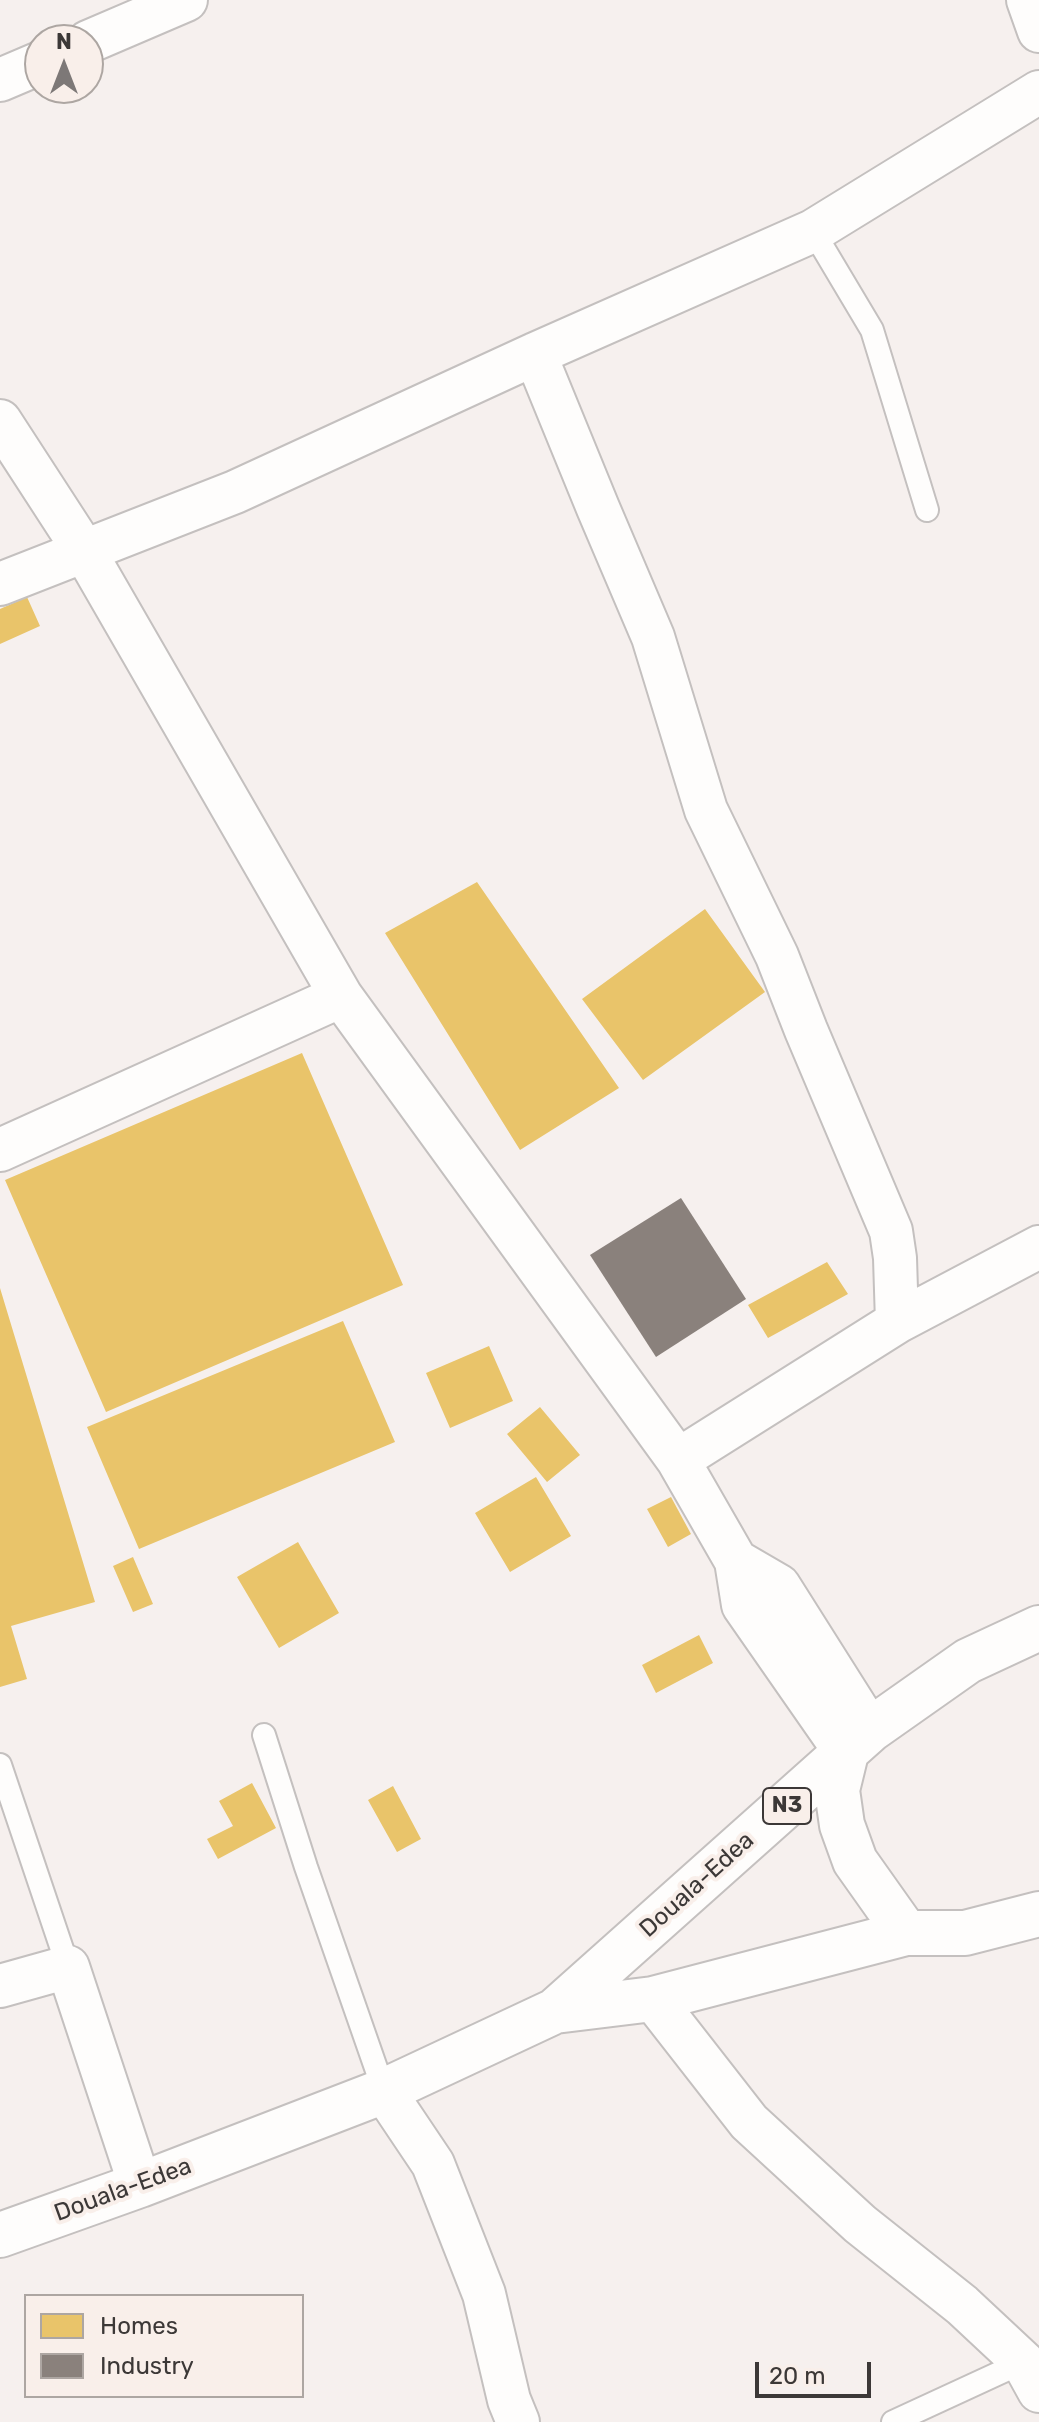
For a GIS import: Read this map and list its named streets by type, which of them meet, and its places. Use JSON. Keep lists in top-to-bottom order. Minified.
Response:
{"streets":{"highway":["N3","Douala-Edea"]},"legend":["Homes","Industry"],"scale_bar":"20 m","north":"top"}
